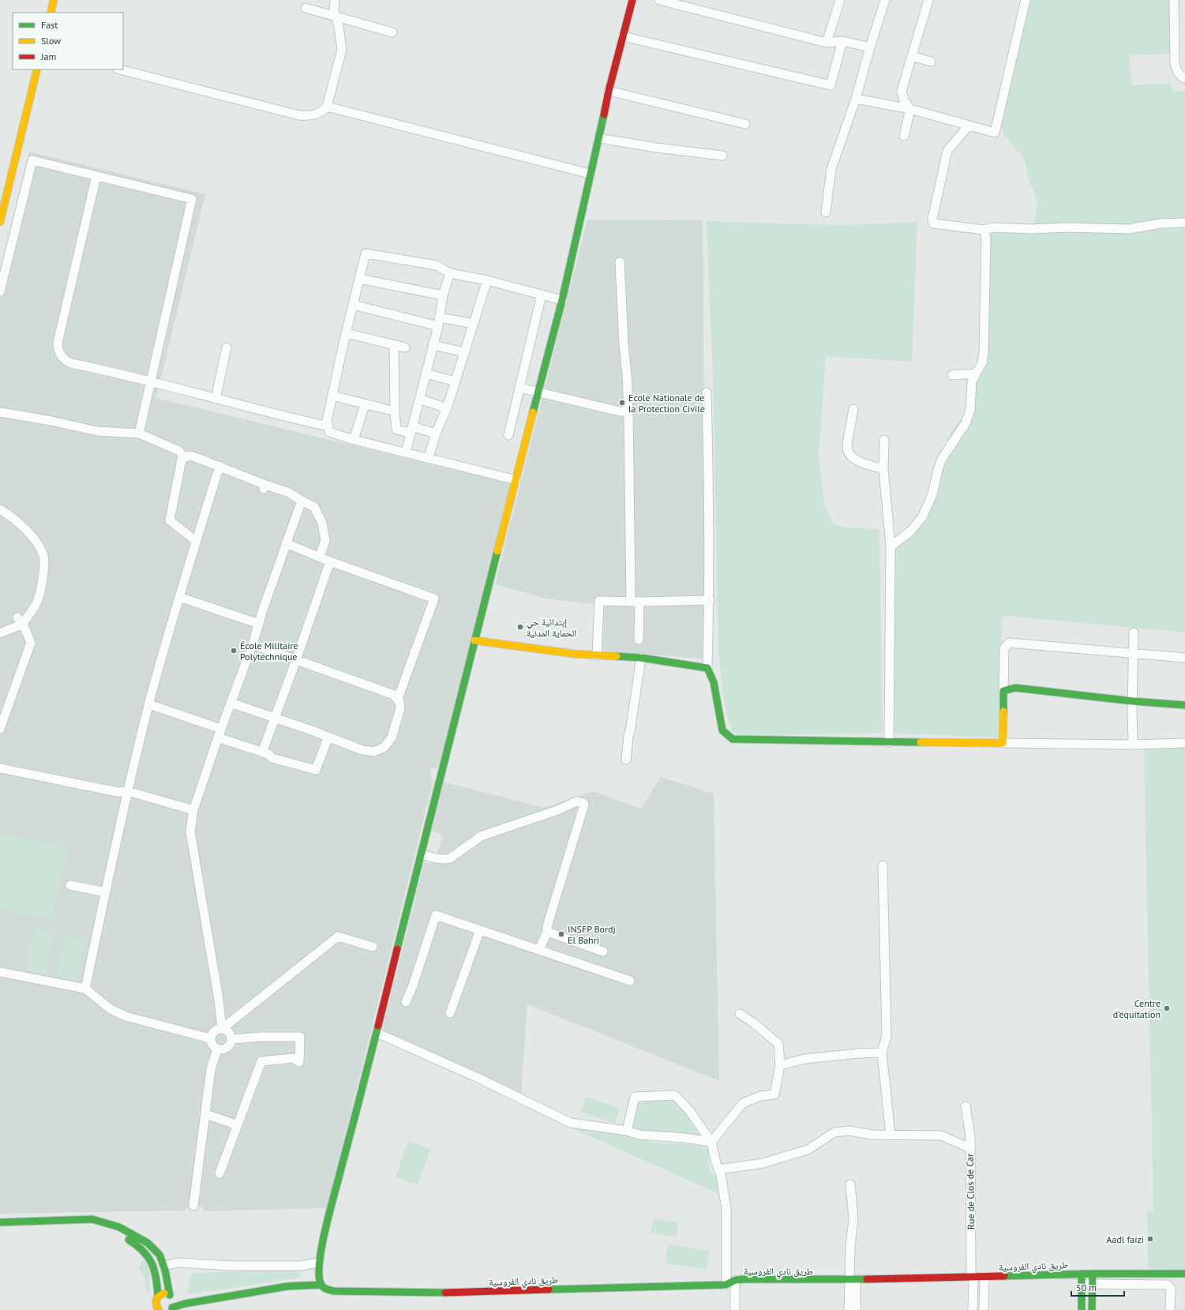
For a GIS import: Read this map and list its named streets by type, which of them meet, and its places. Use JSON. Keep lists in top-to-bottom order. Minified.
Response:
{"streets":{"main road":["طريق نادي الفروسية"],"street":["Rue de Clos de Car"]},"crossings":[["Rue de Clos de Car","طريق نادي الفروسية"]],"places":["Ecole Nationale de la Protection Civile","إبتدائية حي الحماية المدنية","École Militaire Polytechnique","INSFP Bordj El Bahri","Centre d'équitation","Aadl faizi"],"legend":["Fast","Slow","Jam"],"scale_bar":"50 m"}
